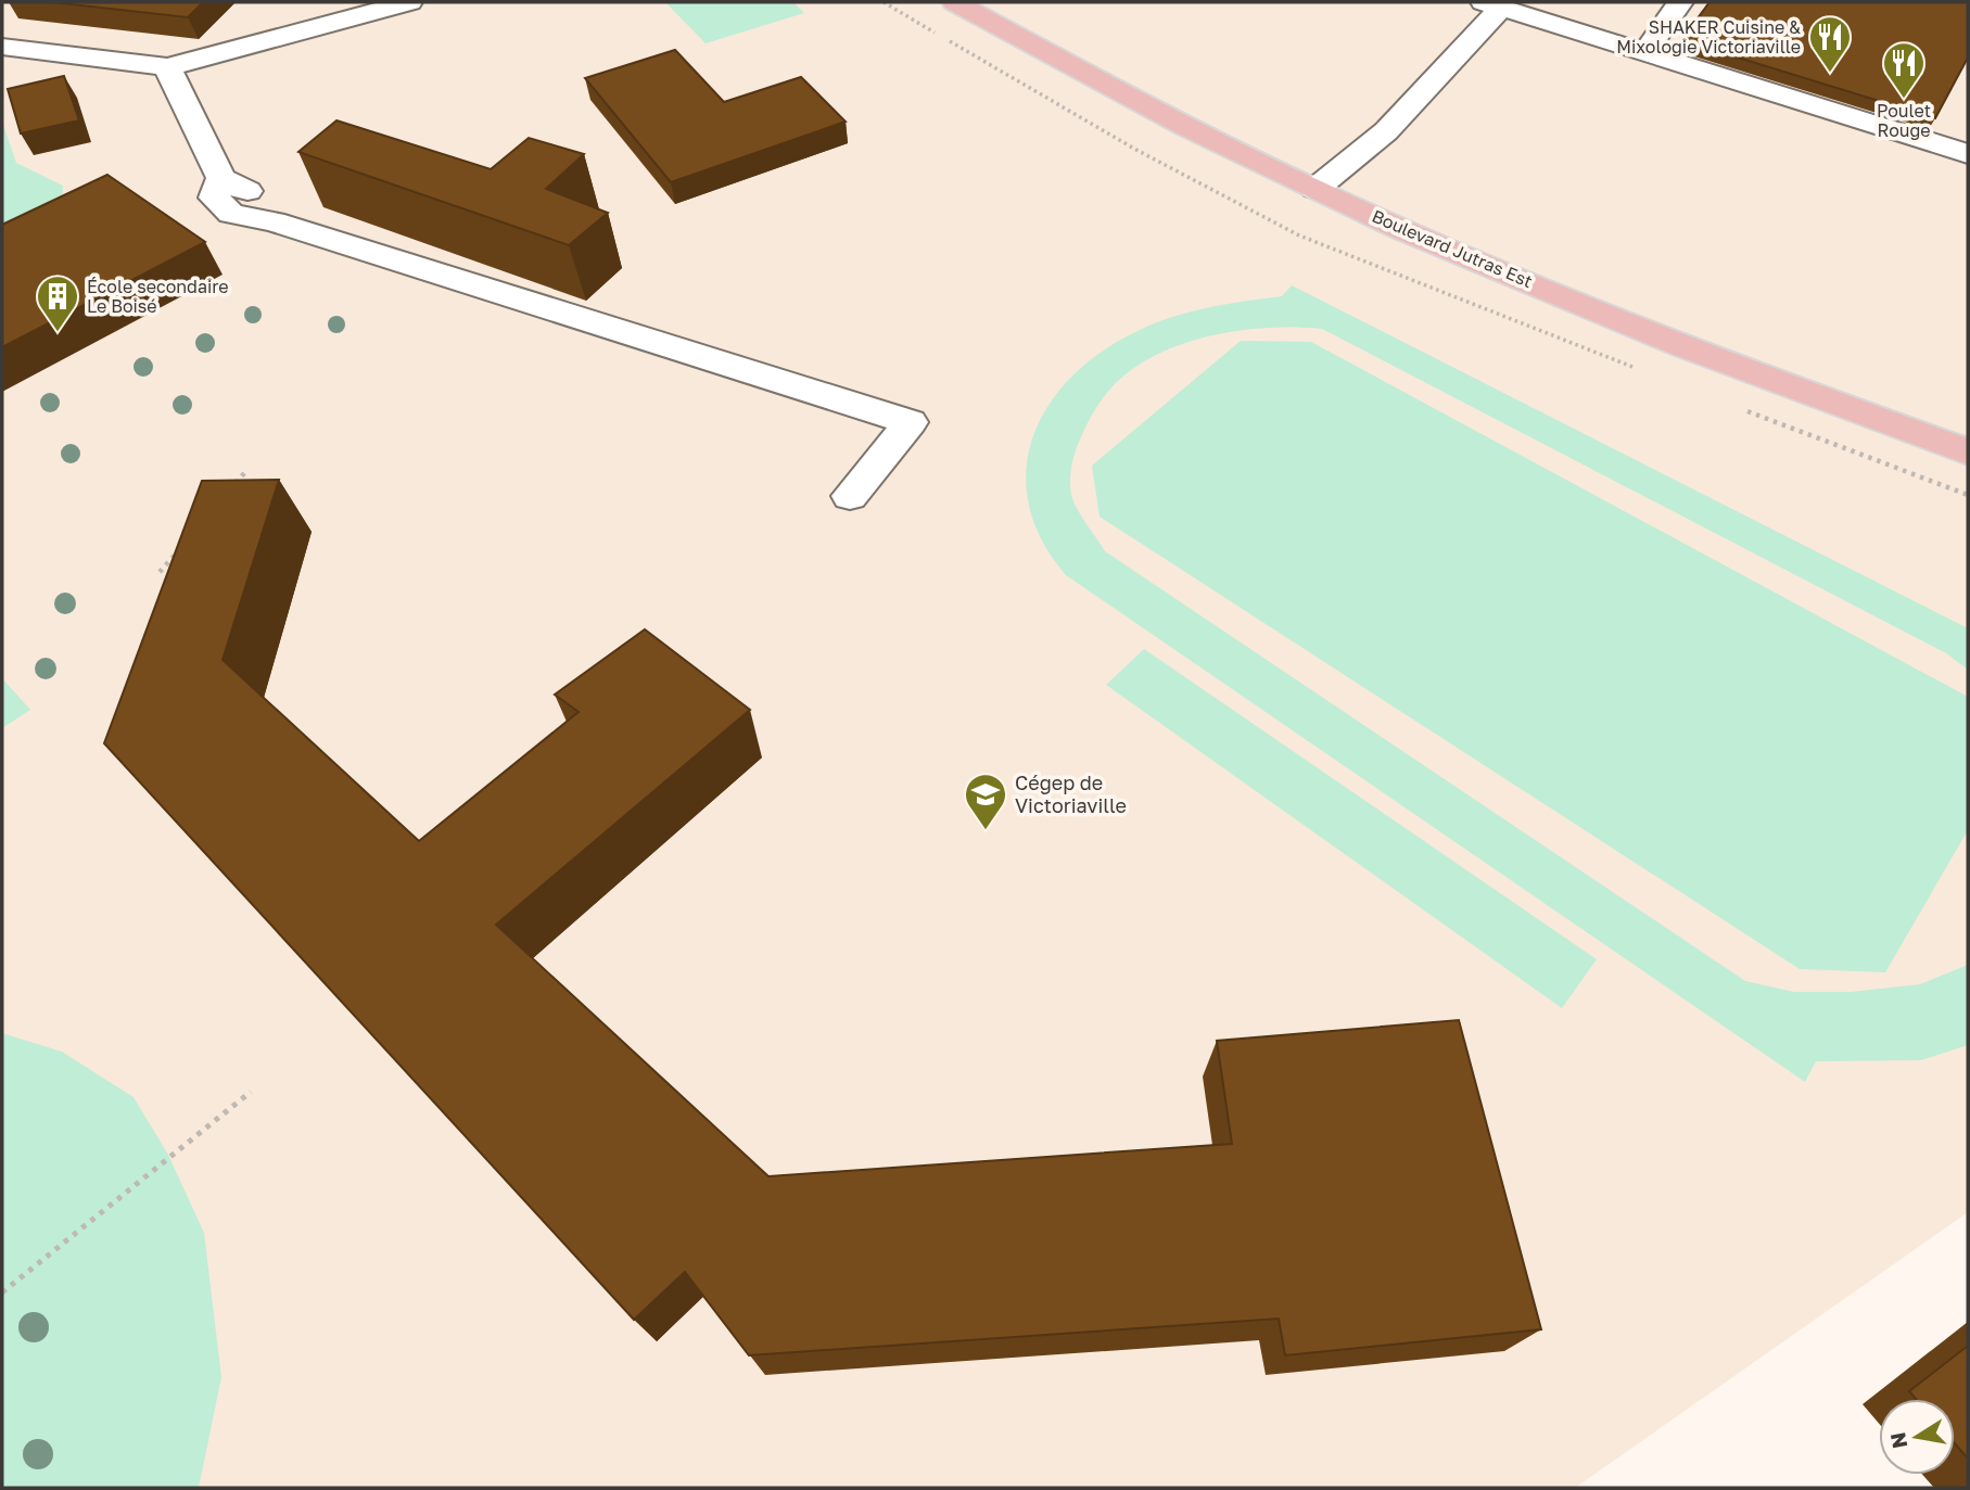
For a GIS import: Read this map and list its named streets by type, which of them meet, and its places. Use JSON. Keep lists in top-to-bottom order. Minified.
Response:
{"streets":{"main road":["Boulevard Jutras Est"]},"places":{"restaurant":["SHAKER Cuisine & Mixologie Victoriaville","Poulet Rouge"],"building":["École secondaire Le Boisé"],"school or university":["Cégep de Victoriaville"]},"north":"left"}
